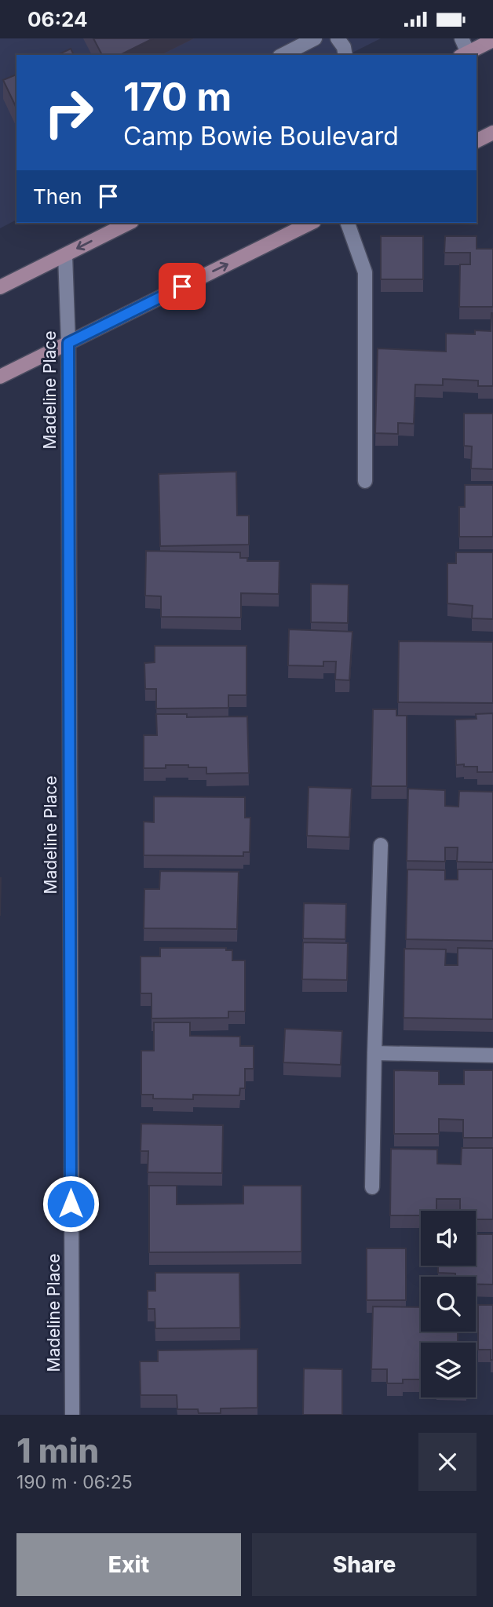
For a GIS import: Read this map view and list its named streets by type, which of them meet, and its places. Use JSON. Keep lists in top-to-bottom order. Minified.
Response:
{"streets":{"street":["Madeline Place"]},"page":{"status":"06:24","turn":["170 m","Camp Bowie Boulevard"],"then":"Then","heading":["1 min","190 m · 06:25"],"buttons":["Exit","Share"]}}
